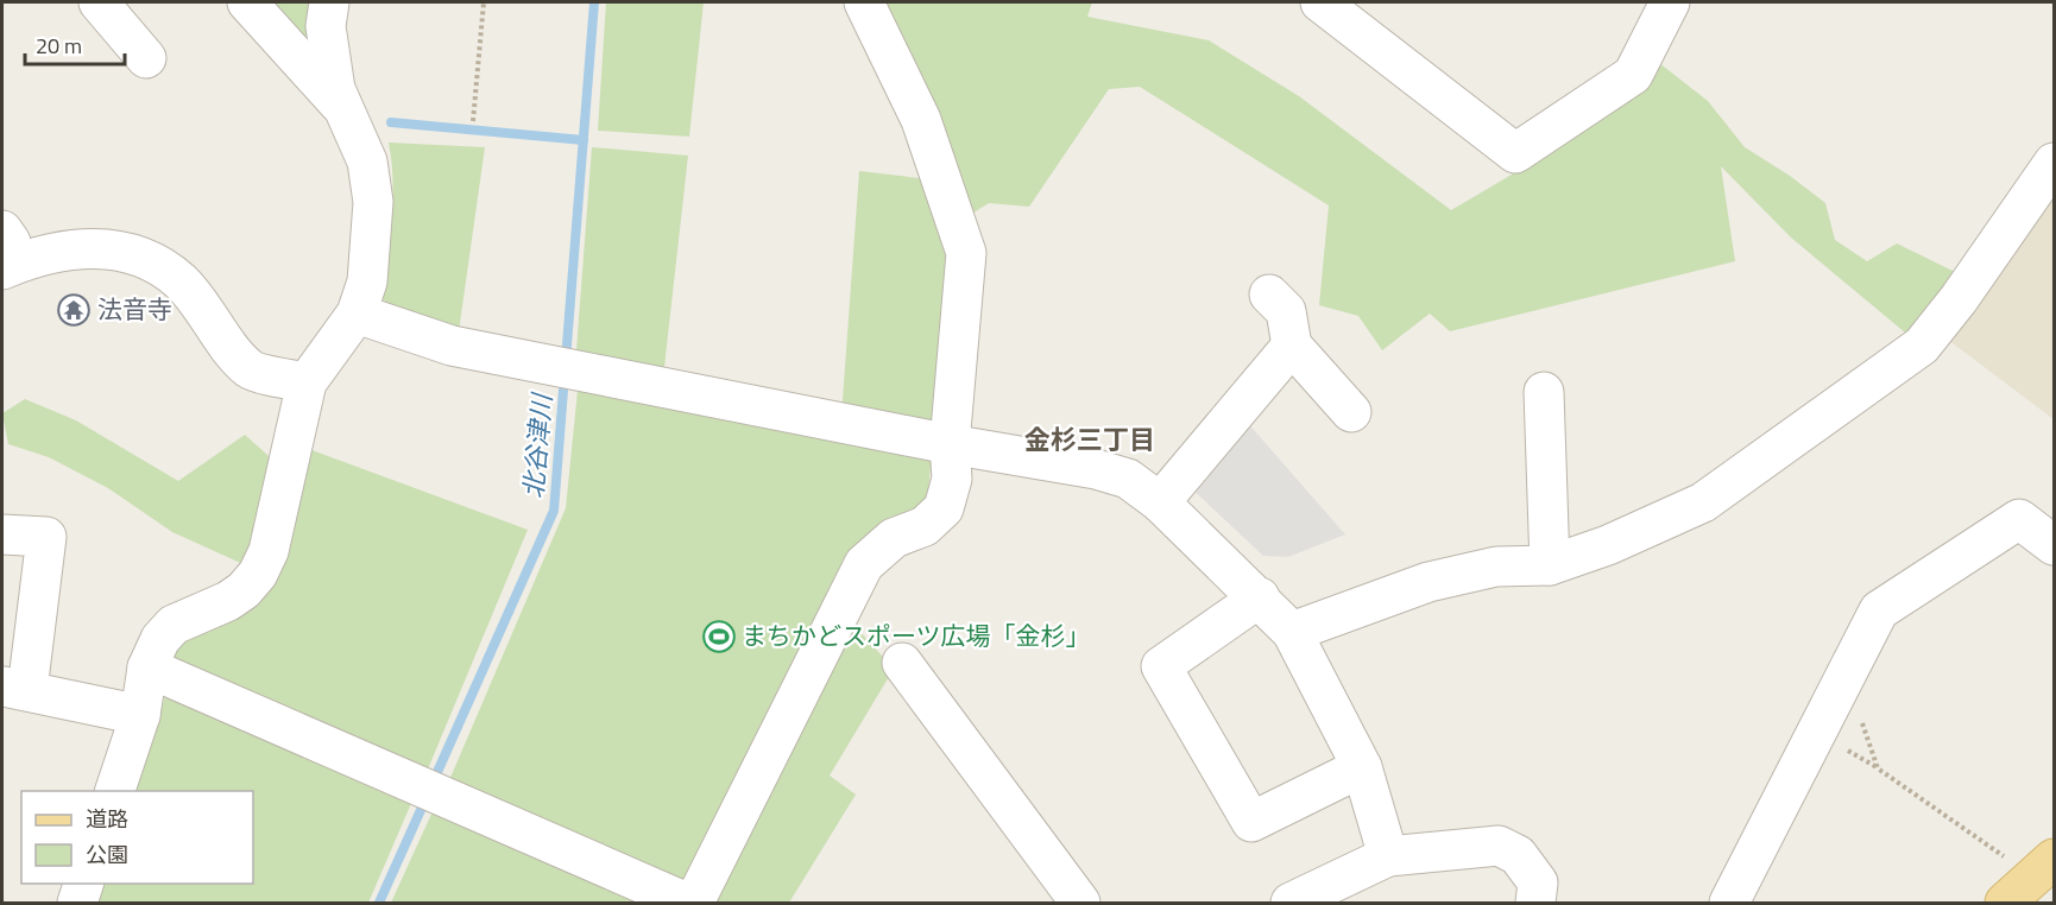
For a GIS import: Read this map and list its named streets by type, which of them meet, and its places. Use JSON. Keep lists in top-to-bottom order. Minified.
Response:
{"districts":["金杉三丁目"],"water":["北谷津川"],"places":{"temple":["法音寺"],"sports":["まちかどスポーツ広場「金杉」"]},"legend":["道路","公園"],"scale_bar":"20 m"}
